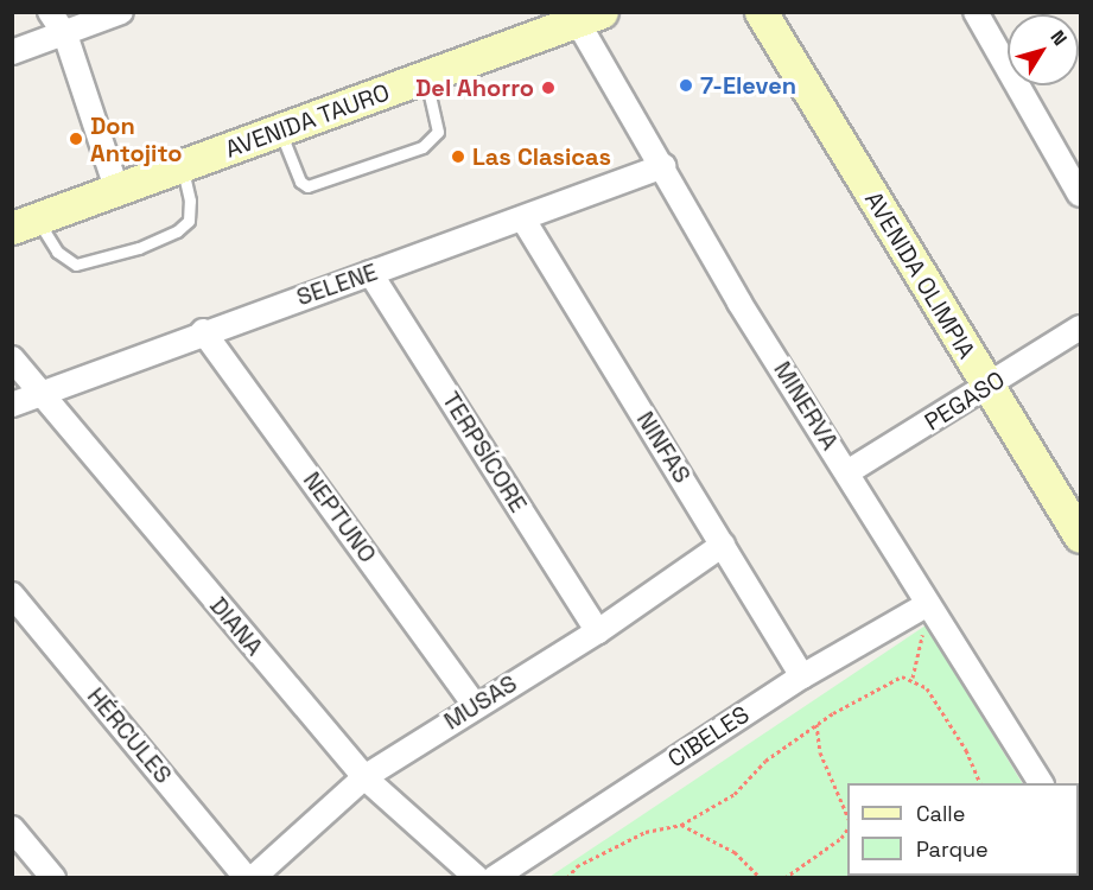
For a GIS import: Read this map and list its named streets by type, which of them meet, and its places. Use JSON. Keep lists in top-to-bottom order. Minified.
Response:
{"streets":{"street":["AVENIDA TAURO","AVENIDA OLIMPIA","SELENE","PEGASO","MINERVA","NINFAS","TERPSÍCORE","NEPTUNO","DIANA","MUSAS","HÉRCULES","CIBELES"]},"crossings":[["AVENIDA TAURO","MINERVA"],["AVENIDA OLIMPIA","PEGASO"],["SELENE","MINERVA"],["SELENE","NINFAS"],["SELENE","TERPSÍCORE"],["SELENE","NEPTUNO"],["SELENE","DIANA"],["PEGASO","MINERVA"],["MINERVA","CIBELES"],["NINFAS","MUSAS"],["NINFAS","CIBELES"],["TERPSÍCORE","MUSAS"],["NEPTUNO","MUSAS"],["DIANA","MUSAS"],["MUSAS","HÉRCULES"]],"places":["7-Eleven","Del Ahorro","Don Antojito","Las Clasicas"],"legend":["Calle","Parque"],"north":"top right"}
